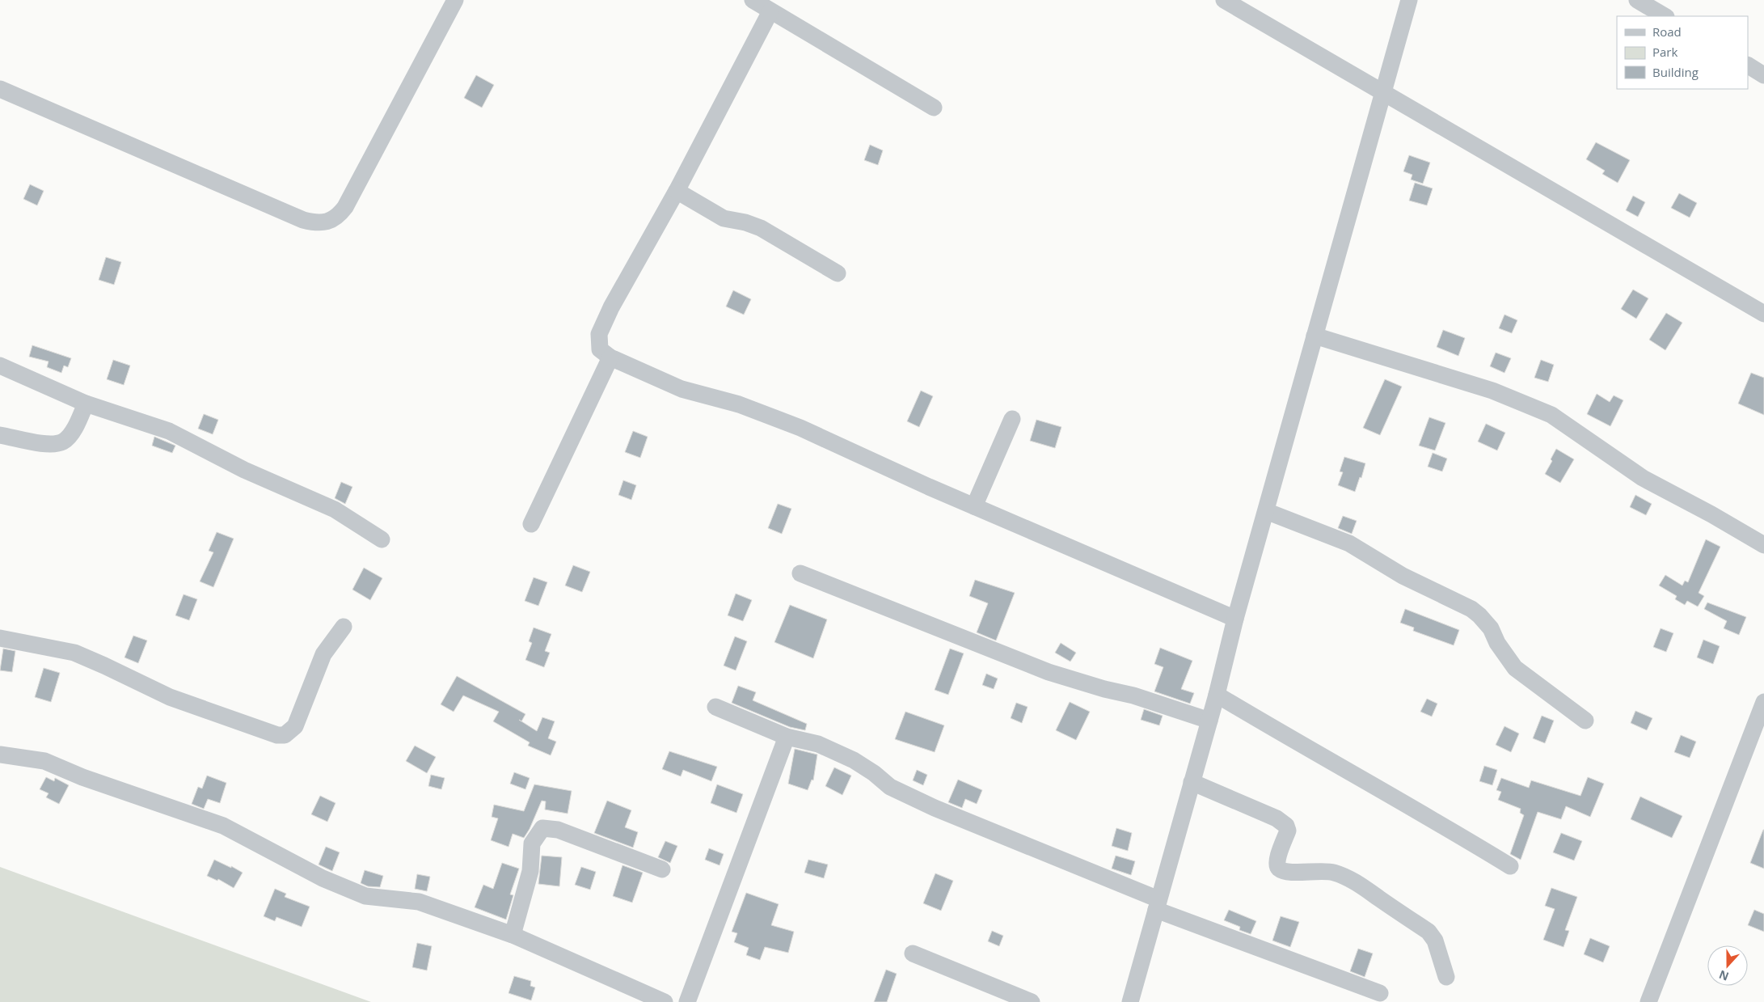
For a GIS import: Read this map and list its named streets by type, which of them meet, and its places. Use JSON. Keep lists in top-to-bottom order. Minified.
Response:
{"legend":["Road","Park","Building"],"north":"bottom"}
